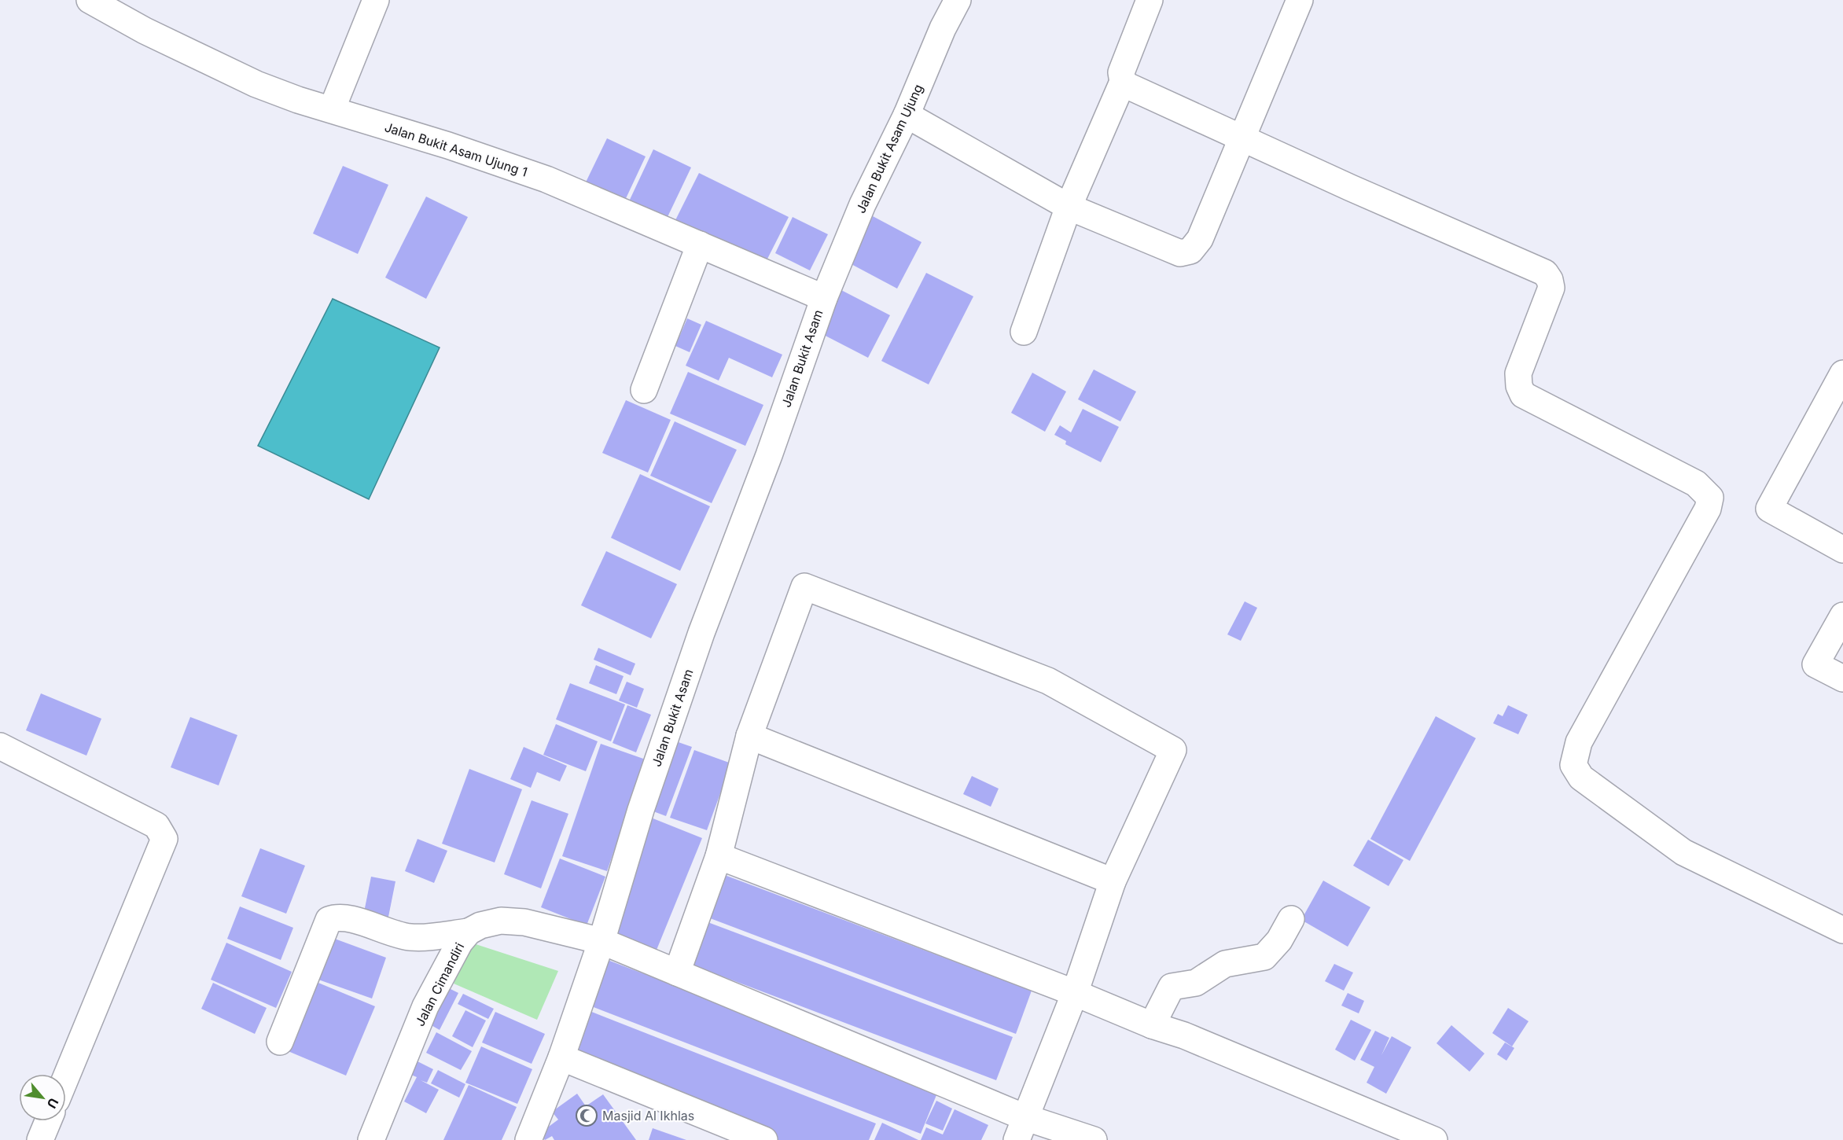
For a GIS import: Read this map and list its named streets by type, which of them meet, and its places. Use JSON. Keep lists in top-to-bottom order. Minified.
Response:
{"streets":{"street":["Jalan Bukit Asam Ujung","Jalan Bukit Asam Ujung 1","Jalan Bukit Asam","Jalan Cimandiri"]},"crossings":[["Jalan Bukit Asam Ujung","Jalan Bukit Asam Ujung 1"],["Jalan Bukit Asam Ujung","Jalan Bukit Asam"],["Jalan Bukit Asam Ujung 1","Jalan Bukit Asam"],["Jalan Bukit Asam","Jalan Cimandiri"]],"places":{"mosque":["Masjid Al Ikhlas"]},"north":"bottom right"}
